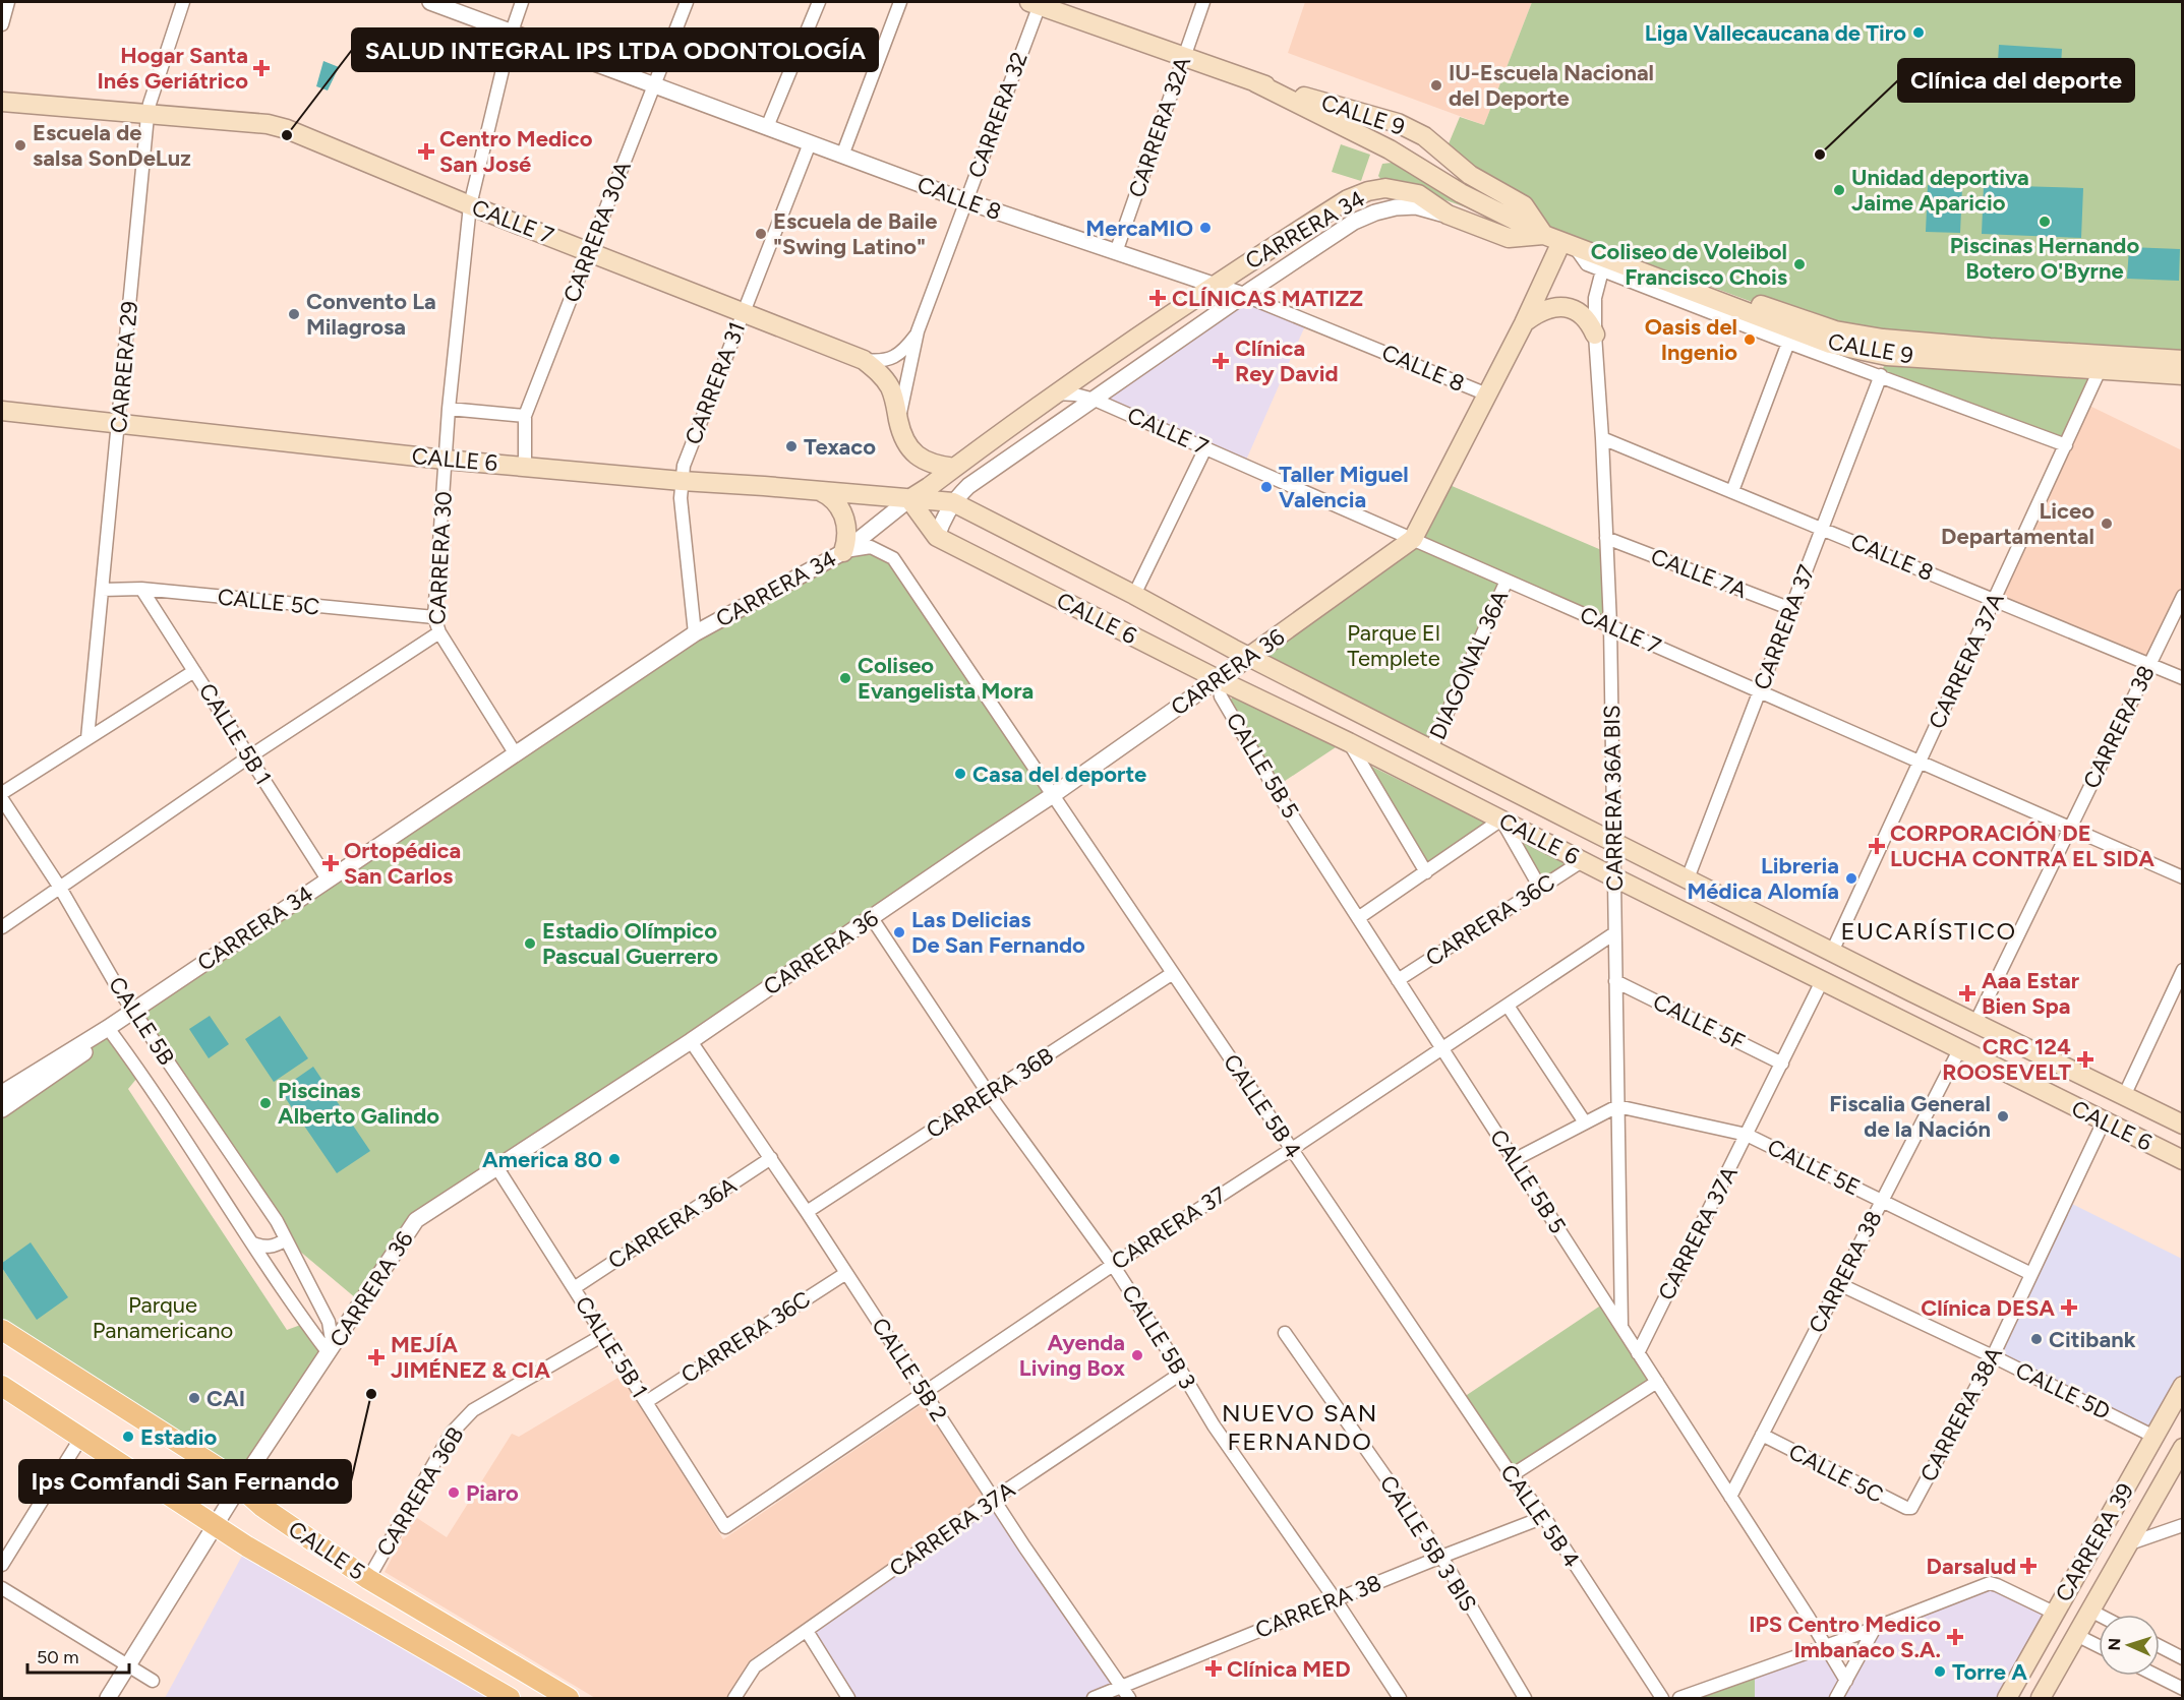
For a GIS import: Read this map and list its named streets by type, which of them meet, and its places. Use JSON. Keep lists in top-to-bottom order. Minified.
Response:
{"streets":{"main road":["CALLE 9","CALLE 7","CARRERA 34","CALLE 6","CARRERA 36","CARRERA 39","CALLE 5"],"street":["CARRERA 32","CARRERA 32A","CALLE 8","CARRERA 30A","CARRERA 29","CARRERA 31","CARRERA 30","CALLE 7A","CALLE 5C","CARRERA 37","CARRERA 37A","DIAGONAL 36A","CARRERA 38","CALLE 5B 1","CALLE 5B 5","CARRERA 36A BIS","CARRERA 36C","CALLE 5B","CALLE 5F","CARRERA 36B","CALLE 5B 4","CALLE 5E","CARRERA 36A","CALLE 5B 3","CALLE 5B 2","CALLE 5D","CARRERA 38A","CALLE 5B 3 BIS"]},"crossings":[["CARRERA 32","CALLE 9"],["CARRERA 32","CALLE 8"],["CARRERA 32","CALLE 7"],["CALLE 9","CARRERA 32A"],["CALLE 9","CARRERA 34"],["CALLE 9","CARRERA 37"],["CALLE 9","CARRERA 37A"],["CALLE 9","CARRERA 36"],["CALLE 9","CARRERA 36A BIS"],["CARRERA 32A","CALLE 8"],["CALLE 8","CARRERA 34"],["CALLE 8","CARRERA 30A"],["CALLE 8","CARRERA 31"],["CALLE 8","CARRERA 30"],["CALLE 8","CARRERA 37"],["CALLE 8","CARRERA 37A"],["CALLE 8","CARRERA 36"],["CALLE 8","CARRERA 38"],["CALLE 8","CARRERA 36A BIS"],["CALLE 7","CARRERA 34"],["CALLE 7","CARRERA 30A"],["CALLE 7","CARRERA 29"],["CALLE 7","CARRERA 31"],["CALLE 7","CARRERA 30"],["CALLE 7","CARRERA 37"],["CALLE 7","CARRERA 37A"],["CALLE 7","DIAGONAL 36A"],["CALLE 7","CARRERA 36"],["CALLE 7","CARRERA 38"],["CALLE 7","CARRERA 36A BIS"],["CARRERA 34","CARRERA 31"],["CARRERA 34","CALLE 6"],["CARRERA 34","CARRERA 36"],["CARRERA 34","CALLE 5B 1"],["CARRERA 34","CALLE 5B"],["CARRERA 34","CALLE 5B 4"],["CARRERA 30A","CALLE 6"],["CARRERA 29","CALLE 6"],["CARRERA 29","CALLE 5C"],["CARRERA 31","CALLE 6"],["CALLE 6","CARRERA 30"],["CALLE 6","CARRERA 37"],["CALLE 6","CARRERA 37A"],["CALLE 6","DIAGONAL 36A"],["CALLE 6","CARRERA 36"],["CALLE 6","CARRERA 38"],["CALLE 6","CALLE 5B 5"],["CALLE 6","CARRERA 36A BIS"],["CALLE 6","CARRERA 36C"],["CALLE 6","CARRERA 38A"],["CARRERA 30","CALLE 5C"],["CARRERA 30","CALLE 5B 1"],["CARRERA 30","CALLE 5B"],["CALLE 7A","CARRERA 37"],["CALLE 7A","CARRERA 36A BIS"],["CALLE 5C","CARRERA 38"],["CALLE 5C","CALLE 5B 1"],["CALLE 5C","CARRERA 38A"],["CARRERA 37","CALLE 5B 1"],["CARRERA 37","CALLE 5B 5"],["CARRERA 37","CARRERA 36A BIS"],["CARRERA 37","CALLE 5B 4"],["CARRERA 37","CALLE 5B 3"],["CARRERA 37","CALLE 5B 2"],["CARRERA 37A","CALLE 5B 5"],["CARRERA 37A","CALLE 5F"],["CARRERA 37A","CALLE 5E"],["CARRERA 37A","CALLE 5B 3"],["CARRERA 37A","CALLE 5B 2"],["CARRERA 36","CALLE 5B 1"],["CARRERA 36","CALLE 5B 5"],["CARRERA 36","CALLE 5B"],["CARRERA 36","CALLE 5B 4"],["CARRERA 36","CALLE 5B 3"],["CARRERA 36","CALLE 5B 2"],["CARRERA 36","CALLE 5"],["CARRERA 38","CALLE 5B 5"],["CARRERA 38","CALLE 5B 4"],["CARRERA 38","CALLE 5E"],["CARRERA 38","CALLE 5B 3"],["CARRERA 38","CALLE 5B 2"],["CARRERA 38","CALLE 5D"],["CARRERA 38","CALLE 5B 3 BIS"],["CALLE 5B 1","CARRERA 36C"],["CALLE 5B 1","CARRERA 36B"],["CALLE 5B 1","CARRERA 36A"],["CALLE 5B 5","CARRERA 36A BIS"],["CALLE 5B 5","CARRERA 36C"],["CARRERA 36A BIS","CALLE 5F"],["CARRERA 36A BIS","CALLE 5E"],["CARRERA 36C","CALLE 5B 2"],["CARRERA 36B","CALLE 5B 4"],["CARRERA 36B","CALLE 5B 3"],["CARRERA 36B","CALLE 5B 2"],["CARRERA 36B","CALLE 5"],["CALLE 5E","CARRERA 38A"],["CARRERA 36A","CALLE 5B 2"],["CALLE 5D","CARRERA 38A"],["CALLE 5D","CARRERA 39"]],"districts":["EUCARÍSTICO","NUEVO SAN FERNANDO"],"parks":["Parque El Templete","Parque Panamericano"],"places":{"other":["Liga Vallecaucana de Tiro","IU-Escuela Nacional del Deporte","SALUD INTEGRAL IPS LTDA ODONTOLOGÍA","Escuela de salsa SonDeLuz","Clínica del deporte","Unidad deportiva Jaime Aparicio","Piscinas Hernando Botero O'Byrne","MercaMIO","Escuela de Baile \"Swing Latino\"","Coliseo de Voleibol Francisco Chois","Convento La Milagrosa","Oasis del Ingenio","Texaco","Taller Miguel Valencia","Liceo Departamental","Coliseo Evangelista Mora","Casa del deporte","Libreria Médica Alomía","Las Delicias De San Fernando","Estadio Olímpico Pascual Guerrero","Piscinas Alberto Galindo","Fiscalia General de la Nación","America 80","Citibank","Ayenda Living Box","Ips Comfandi San Fernando","CAI","Estadio","Piaro","Torre A"],"health":["Hogar Santa Inés Geriátrico","Centro Medico San José","CLÍNICAS MATIZZ","Clínica Rey David","CORPORACIÓN DE LUCHA CONTRA EL SIDA","Ortopédica San Carlos","Aaa Estar Bien Spa","CRC 124 ROOSEVELT","Clínica DESA","MEJÍA JIMÉNEZ & CIA","Darsalud","IPS Centro Medico Imbanaco S.A.","Clínica MED"]},"scale_bar":"50 m","north":"left"}
